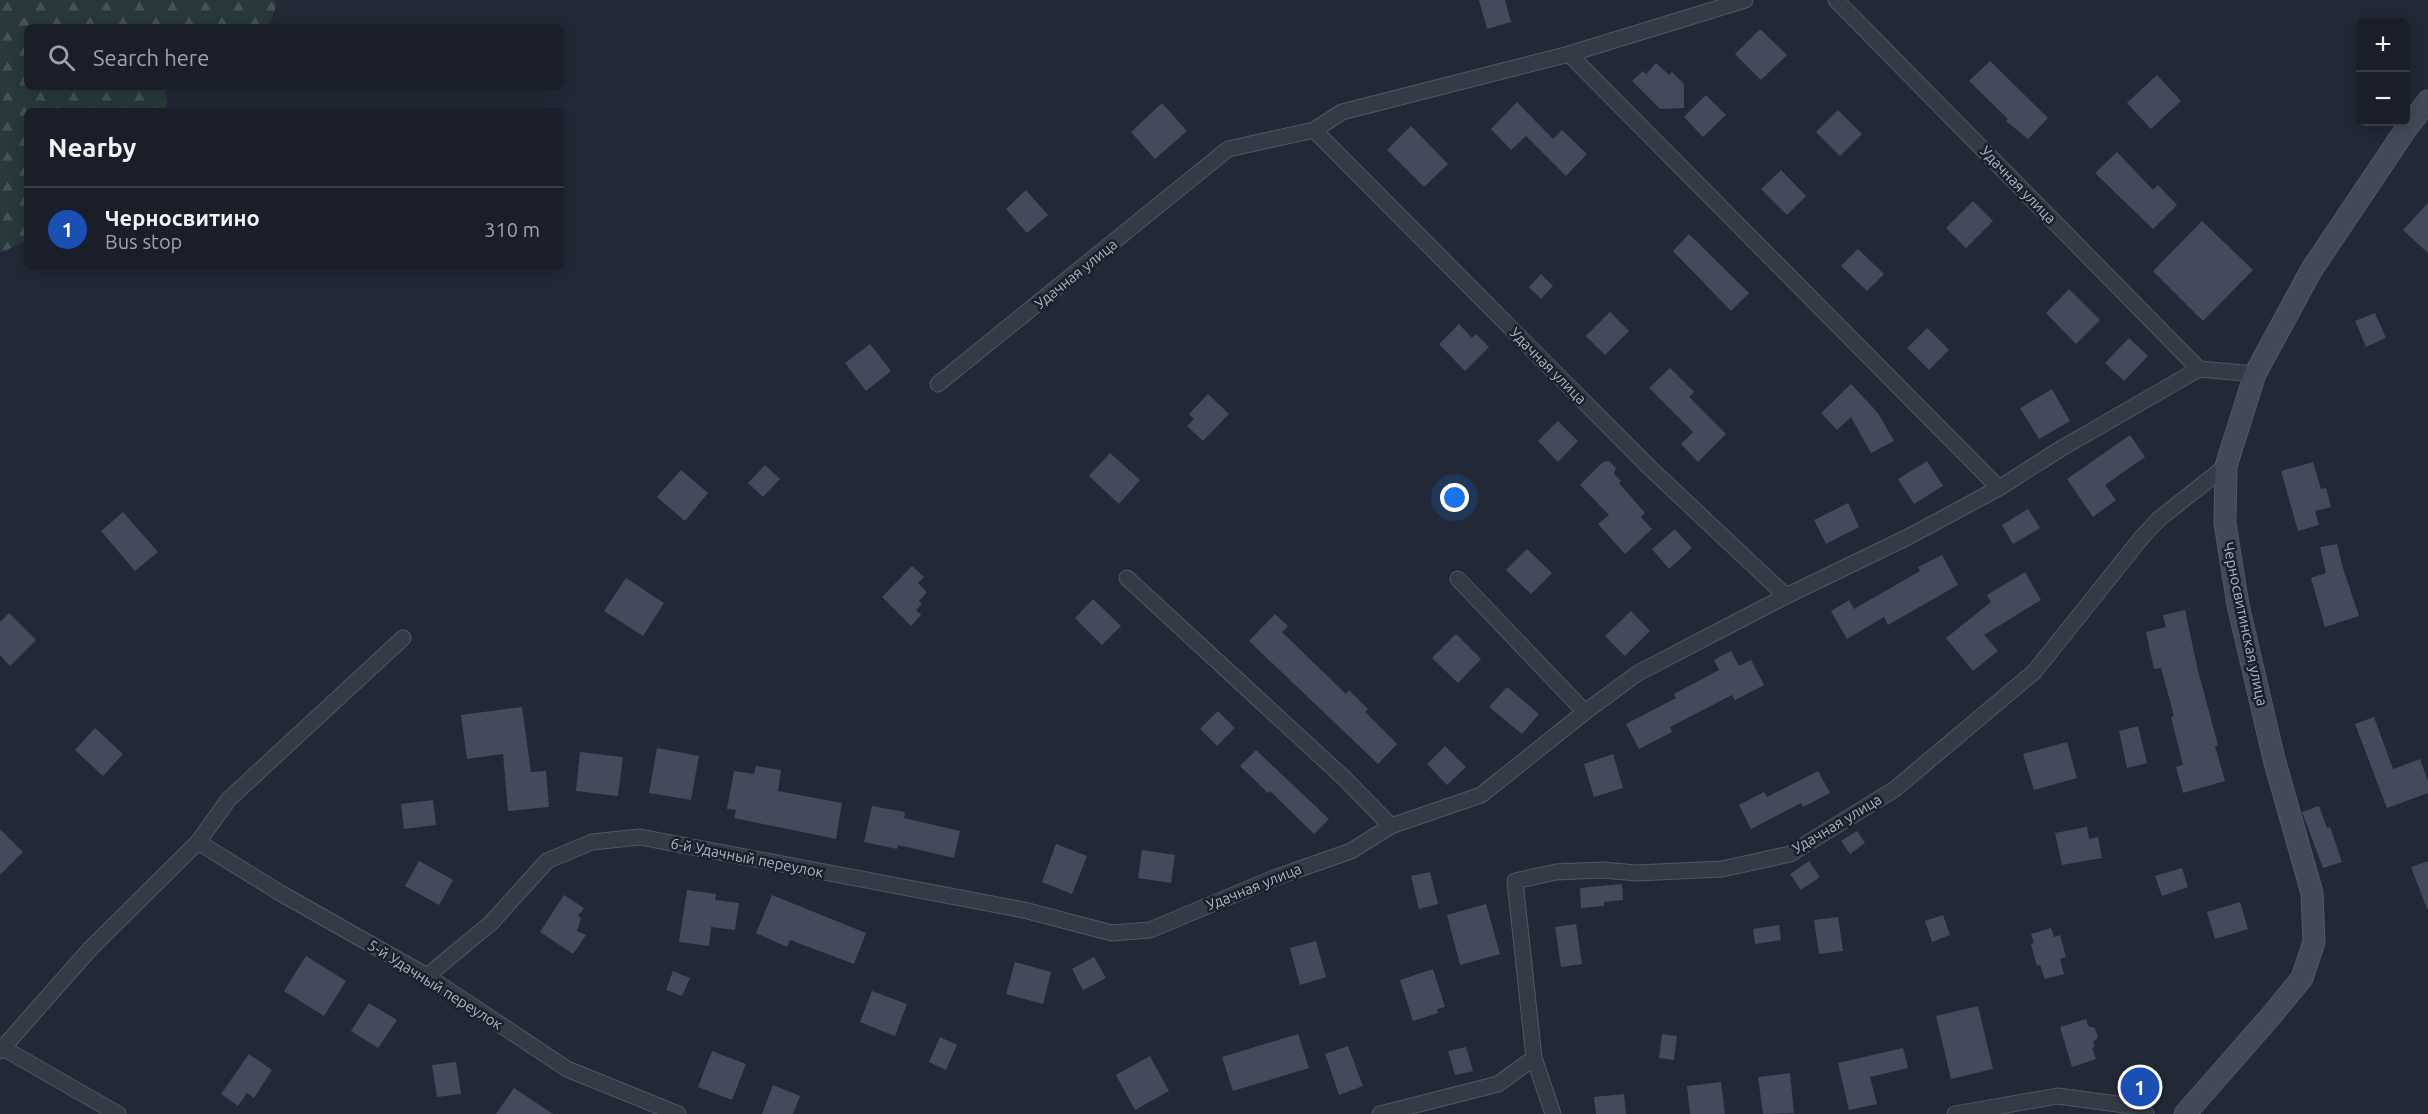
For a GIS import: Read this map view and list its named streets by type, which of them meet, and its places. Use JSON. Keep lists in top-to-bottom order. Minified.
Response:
{"streets":{"street":["Удачная улица","Черносвитинская улица","6-й Удачный переулок","5-й Удачный переулок"]},"crossings":[["Удачная улица","Черносвитинская улица"],["Удачная улица","6-й Удачный переулок"],["6-й Удачный переулок","5-й Удачный переулок"]],"page":{"map_buttons":["+","−"],"search":"Search here","heading":"Nearby","list":[{"mark":"1","name":"Черносвитино","note":"Bus stop","value":"310 m"}],"pins":"1"}}
